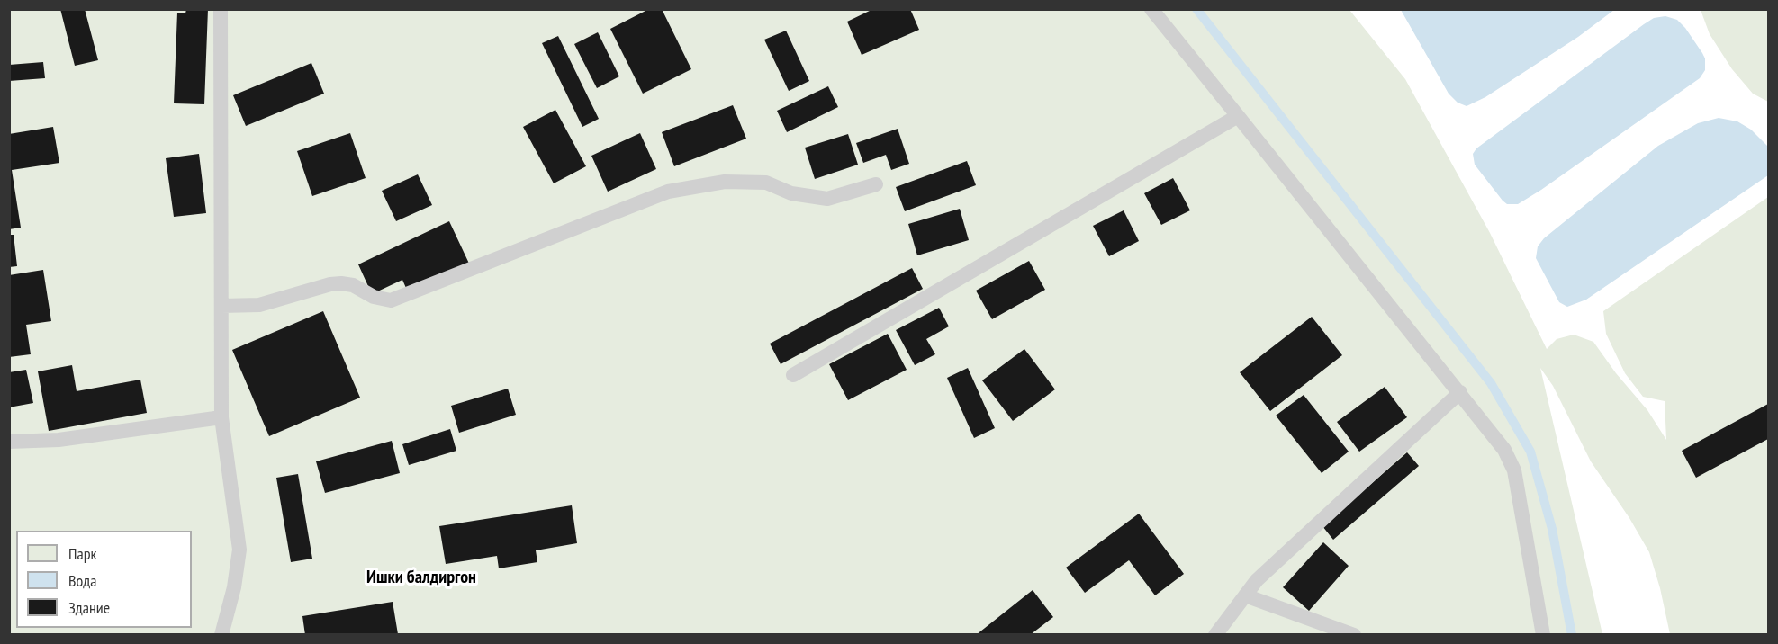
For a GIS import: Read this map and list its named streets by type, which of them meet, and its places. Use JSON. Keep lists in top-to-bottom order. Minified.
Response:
{"districts":["Ишки балдиргон"],"legend":["Парк","Вода","Здание"]}
